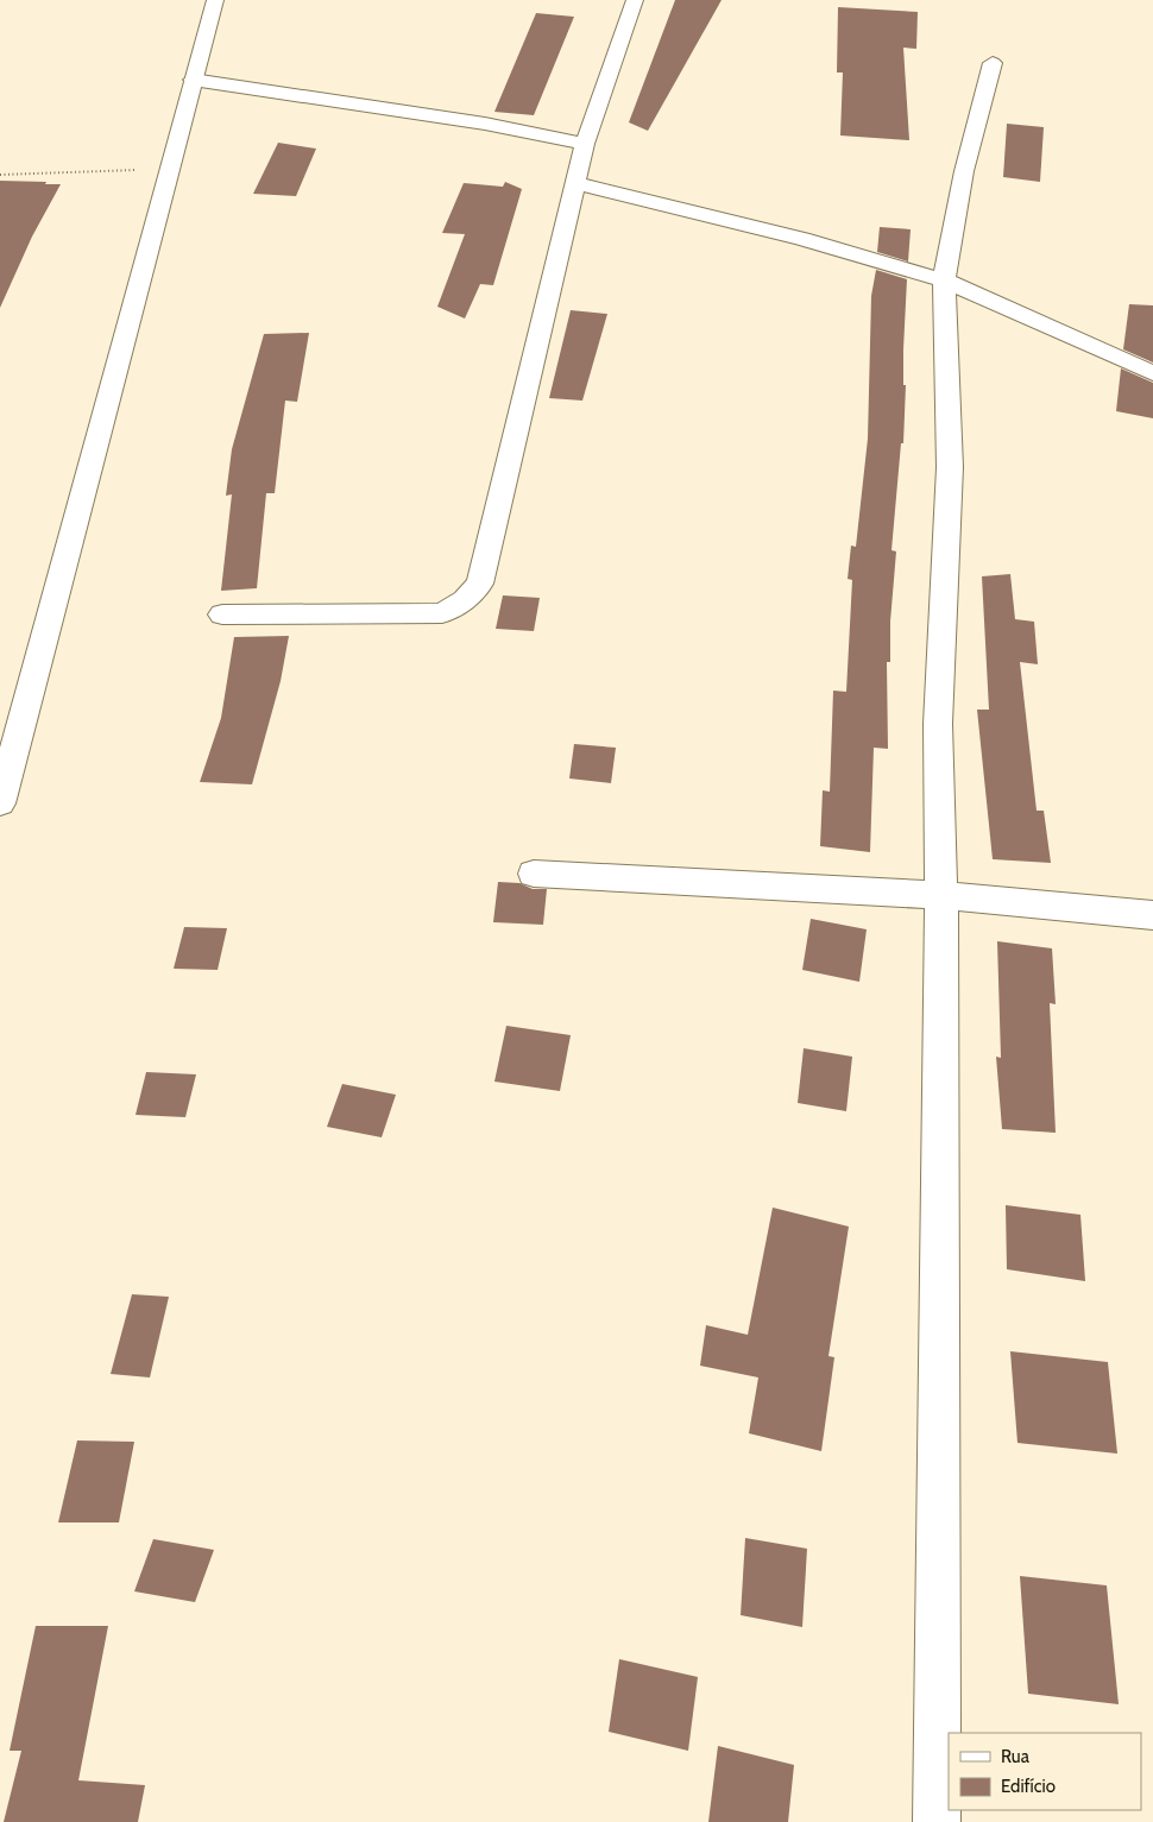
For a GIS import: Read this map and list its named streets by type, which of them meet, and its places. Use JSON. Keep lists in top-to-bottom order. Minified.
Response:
{"legend":["Rua","Edifício"]}
